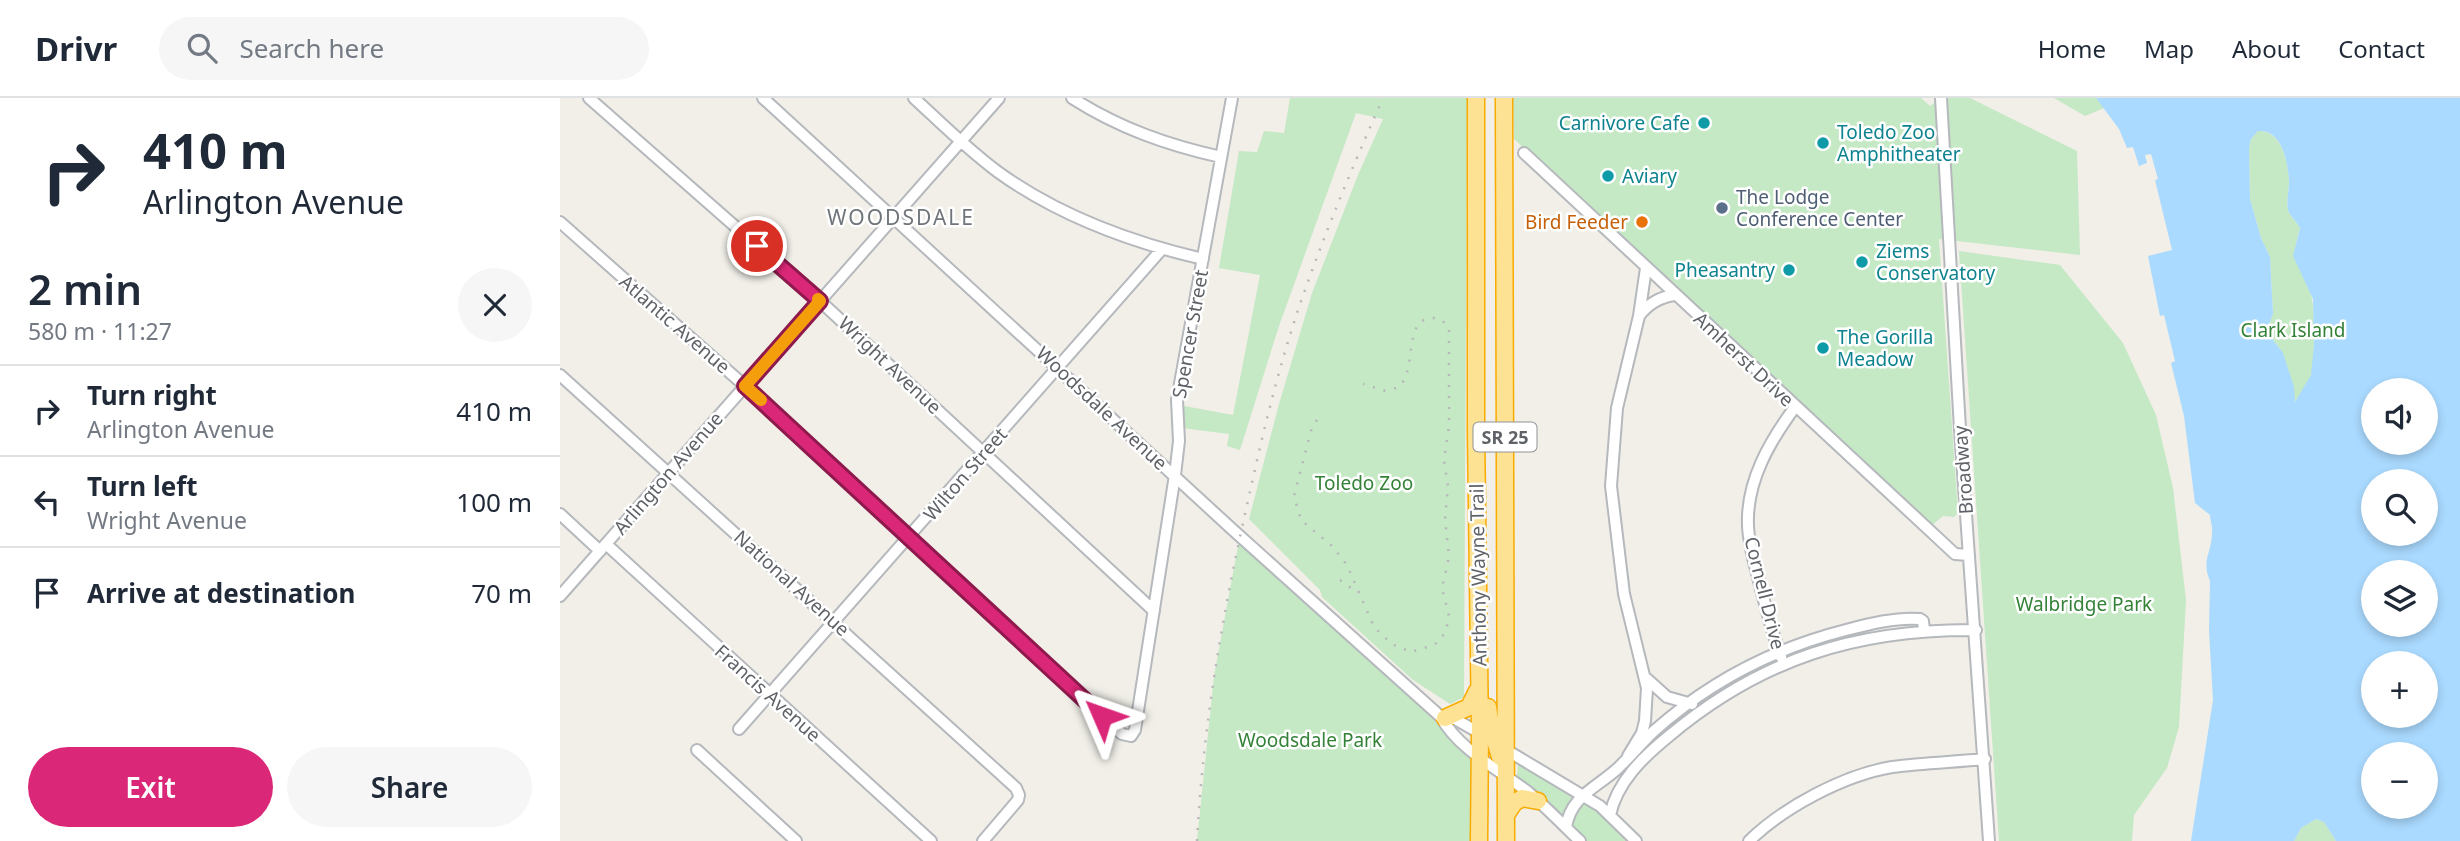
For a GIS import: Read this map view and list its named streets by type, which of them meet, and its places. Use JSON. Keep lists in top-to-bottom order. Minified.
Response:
{"streets":{"highway":["SR 25","Anthony Wayne Trail"],"street":["Atlantic Avenue","Spencer Street","Amherst Drive","Wright Avenue","Woodsdale Avenue","Broadway","Arlington Avenue","Wilton Street","National Avenue","Cornell Drive","Francis Avenue"]},"crossings":[["Atlantic Avenue","Spencer Street"],["Atlantic Avenue","Arlington Avenue"],["Atlantic Avenue","Wilton Street"],["Spencer Street","Wright Avenue"],["Spencer Street","Woodsdale Avenue"],["Amherst Drive","Broadway"],["Amherst Drive","Cornell Drive"],["Wright Avenue","Arlington Avenue"],["Wright Avenue","Wilton Street"],["Woodsdale Avenue","Arlington Avenue"],["Woodsdale Avenue","Wilton Street"],["Woodsdale Avenue","Anthony Wayne Trail"],["Arlington Avenue","National Avenue"],["Arlington Avenue","Francis Avenue"],["Wilton Street","National Avenue"],["Wilton Street","Francis Avenue"]],"districts":["WOODSDALE"],"parks":["Clark Island","Toledo Zoo","Walbridge Park","Woodsdale Park"],"places":["Carnivore Cafe","Toledo Zoo Amphitheater","Aviary","The Lodge Conference Center","Bird Feeder","Ziems Conservatory","Pheasantry","The Gorilla Meadow"],"page":{"header":"Drivr","search":"Search here","nav":["Home","Map","About","Contact"],"turn":["410 m","Arlington Avenue"],"heading":["2 min","580 m · 11:27"],"list":[{"name":"Turn right","note":"Arlington Avenue","value":"410 m"},{"name":"Turn left","note":"Wright Avenue","value":"100 m"},{"name":"Arrive at destination","value":"70 m"}],"map_buttons":["+","−"],"buttons":["Exit","Share"]}}
